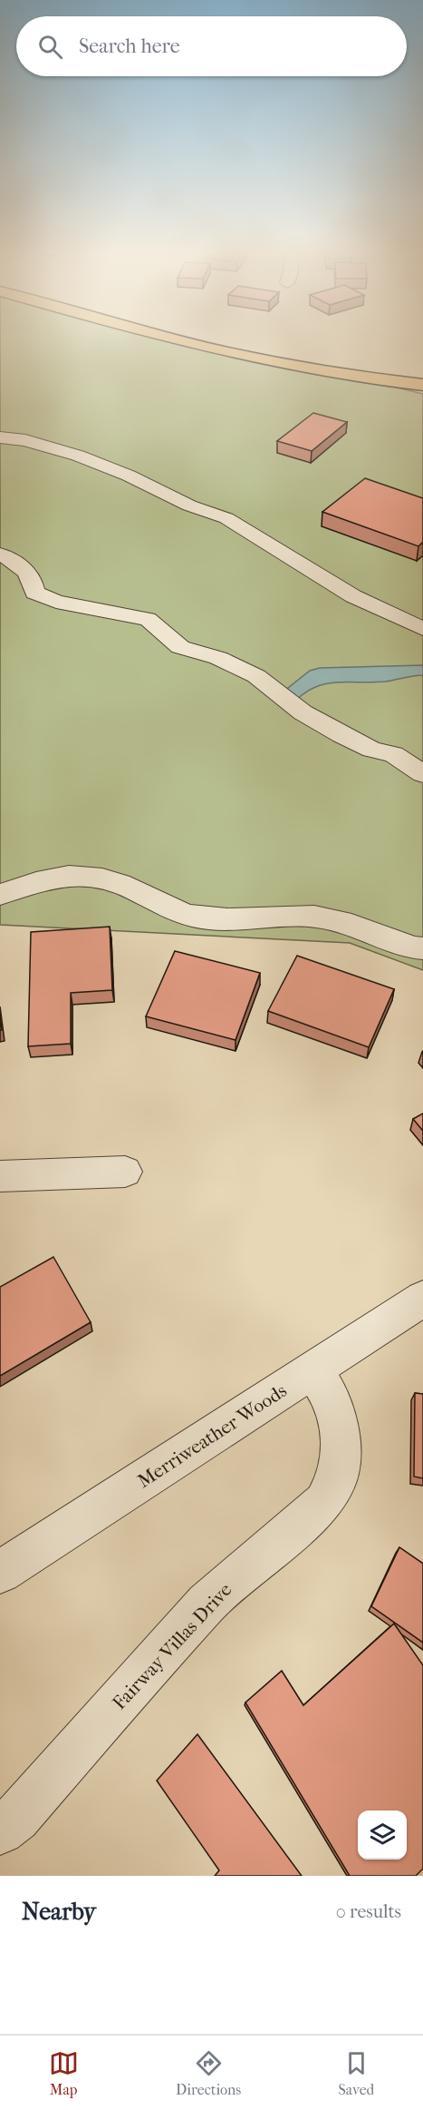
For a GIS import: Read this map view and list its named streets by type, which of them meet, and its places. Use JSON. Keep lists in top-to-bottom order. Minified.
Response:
{"streets":{"street":["Merriweather Woods","Fairway Villas Drive"]},"crossings":[["Merriweather Woods","Fairway Villas Drive"]],"page":{"search":"Search here","heading":["Nearby","0 results"],"nav":["Map","Directions","Saved"]}}
